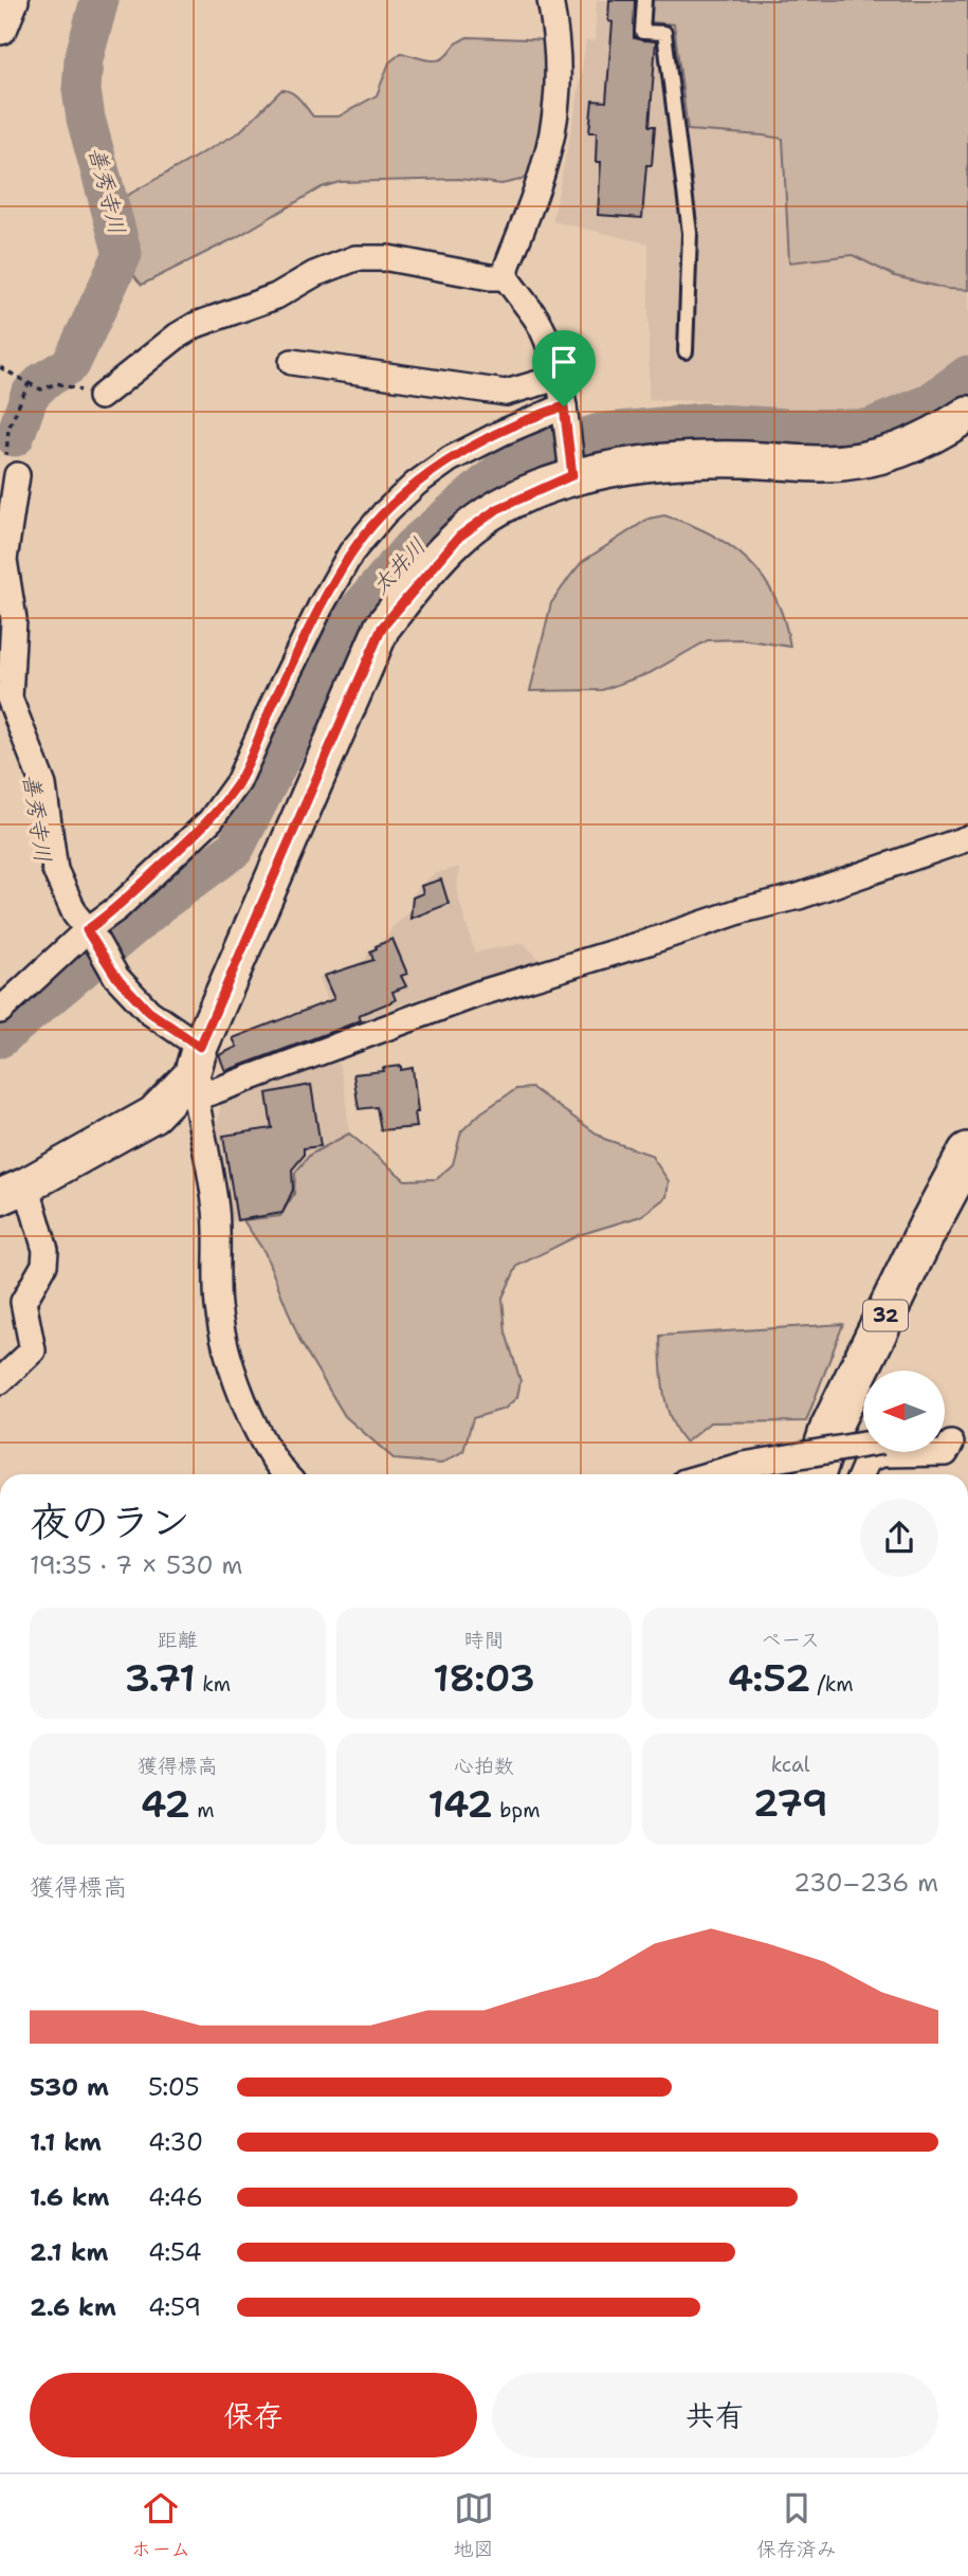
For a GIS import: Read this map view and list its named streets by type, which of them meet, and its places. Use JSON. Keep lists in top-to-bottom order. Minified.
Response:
{"streets":{"main road":["32"]},"water":["善秀寺川","太井川"],"north":"left","page":{"heading":["夜のラン","19:35 · 7 × 530 m"],"stats":[["距離","3.71 km"],["時間","18:03"],["ペース","4:52 /km"],["獲得標高","42 m"],["心拍数","142 bpm"],["kcal","279"]],"chart":["獲得標高","230–236 m"],"list":[{"name":"530 m","note":"5:05"},{"name":"1.1 km","note":"4:30"},{"name":"1.6 km","note":"4:46"},{"name":"2.1 km","note":"4:54"},{"name":"2.6 km","note":"4:59"}],"buttons":["保存","共有"],"tabs":["ホーム","地図","保存済み"]}}
